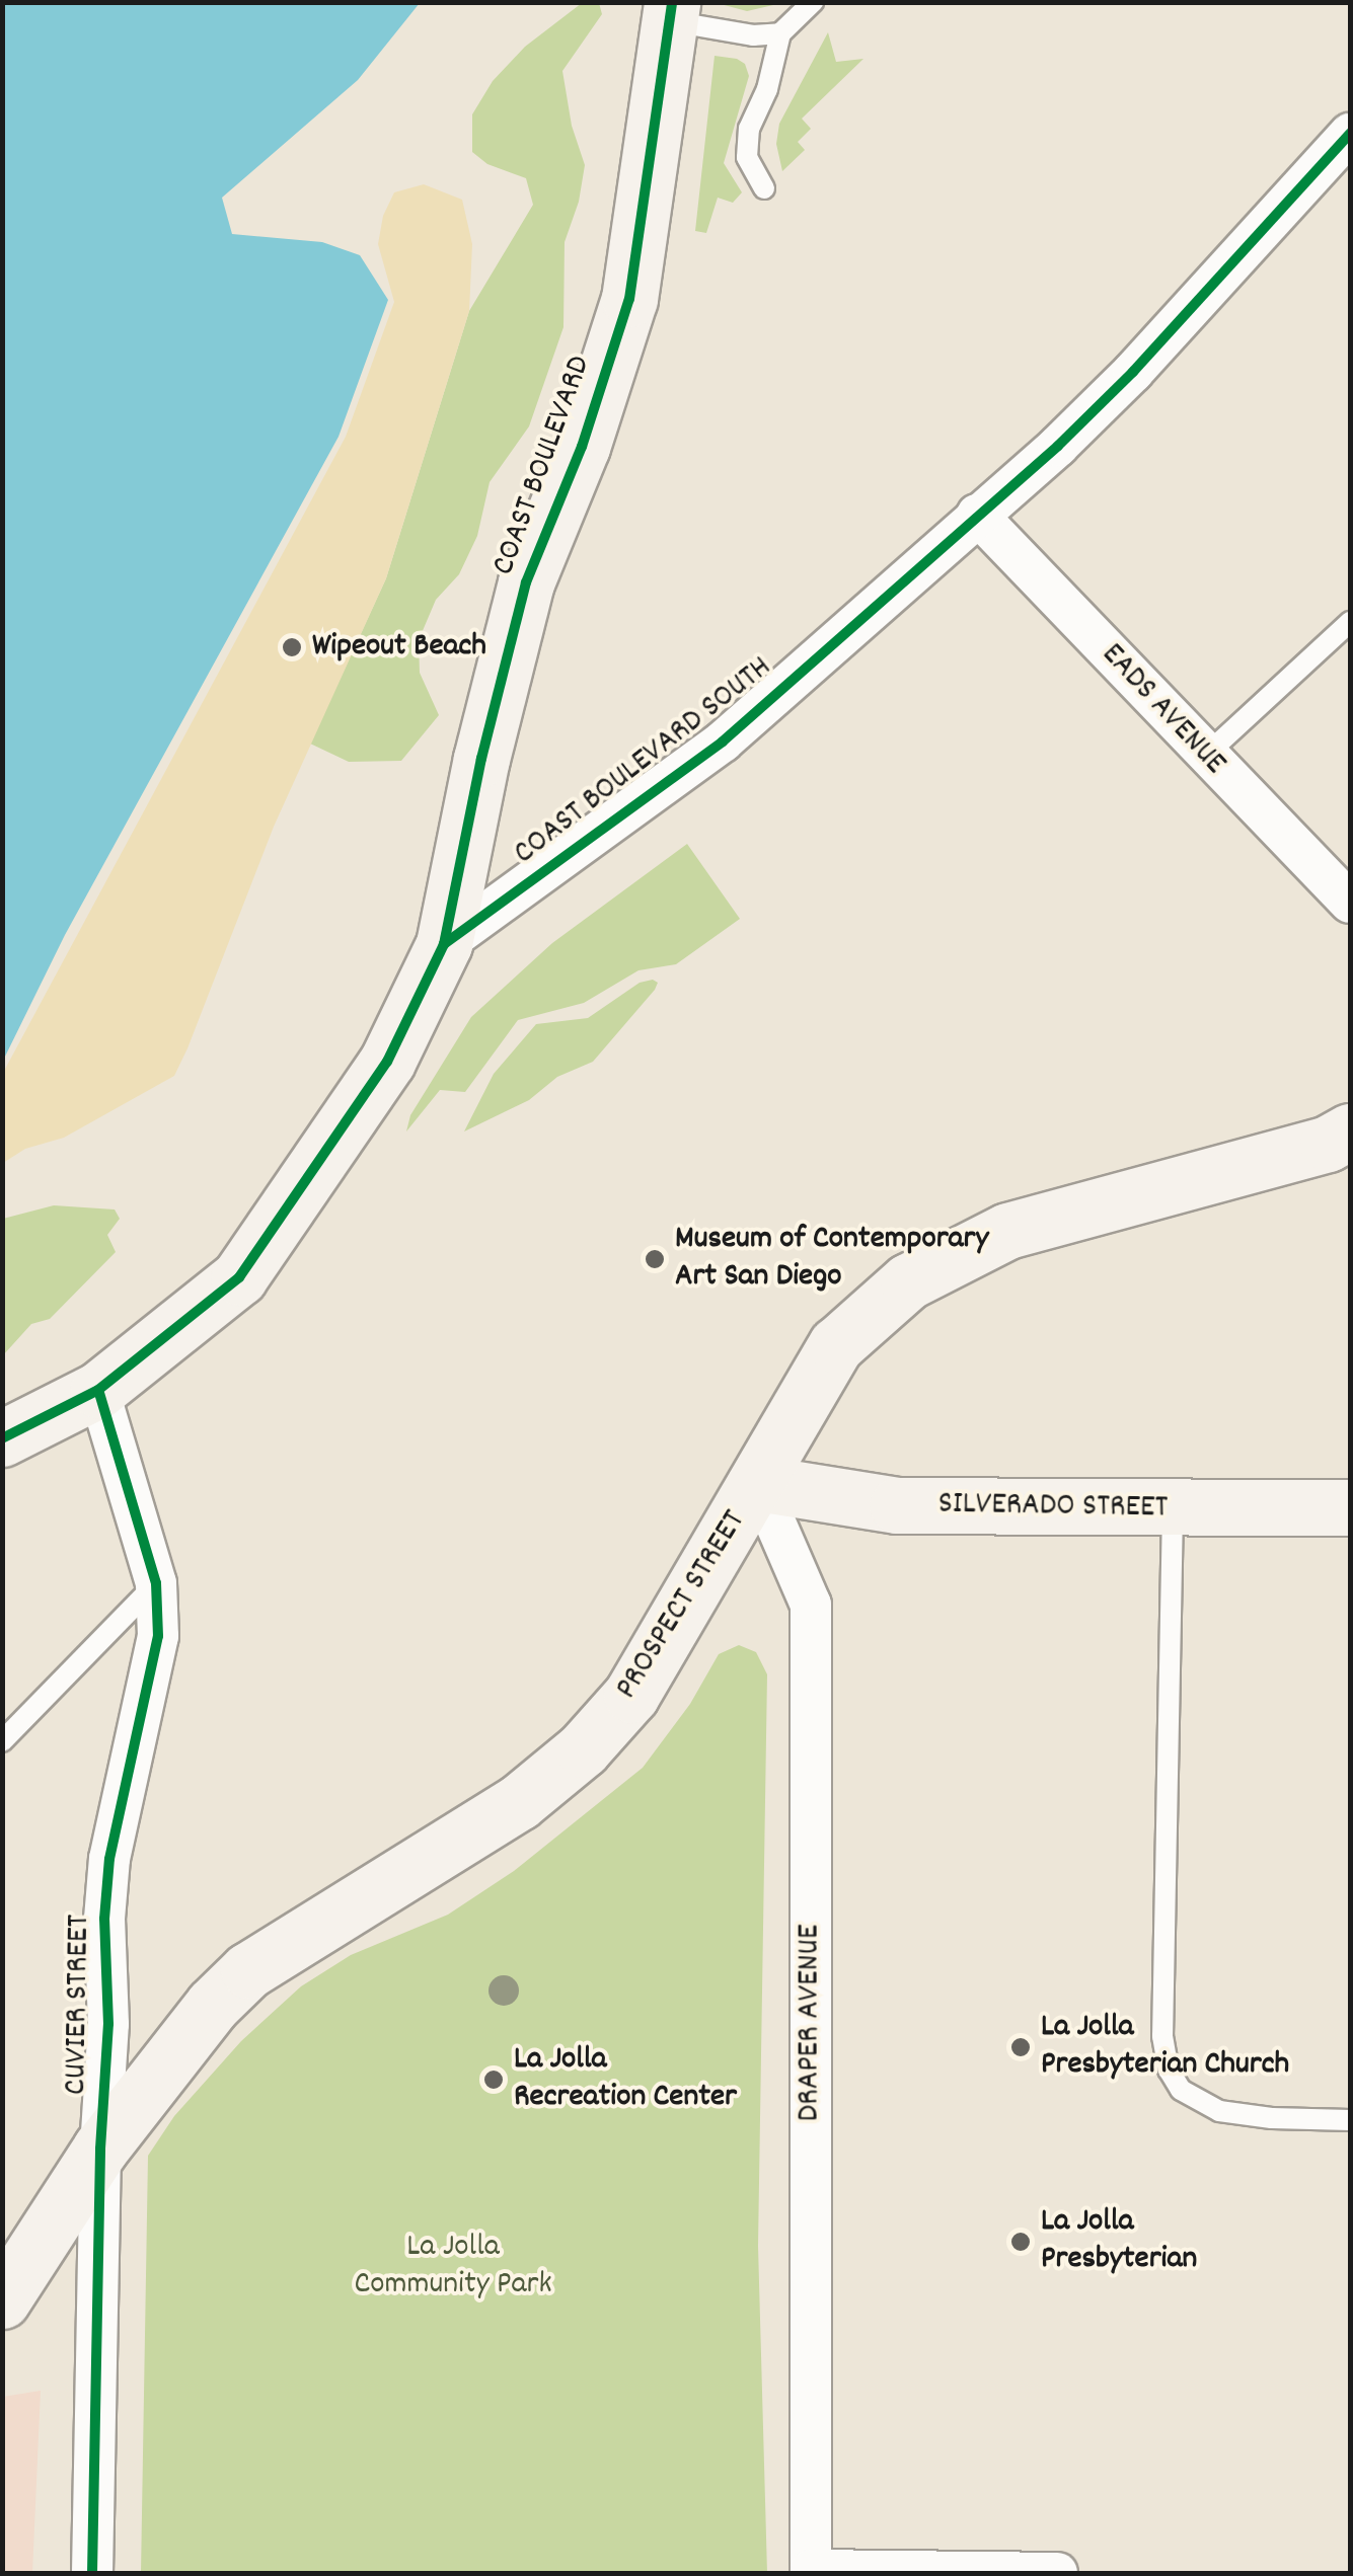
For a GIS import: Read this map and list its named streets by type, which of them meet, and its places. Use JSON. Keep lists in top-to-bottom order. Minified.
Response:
{"streets":{"street":["COAST BOULEVARD","EADS AVENUE","COAST BOULEVARD SOUTH","SILVERADO STREET","PROSPECT STREET","CUVIER STREET","DRAPER AVENUE"]},"crossings":[["COAST BOULEVARD","COAST BOULEVARD SOUTH"],["EADS AVENUE","COAST BOULEVARD SOUTH"],["COAST BOULEVARD SOUTH","CUVIER STREET"],["SILVERADO STREET","PROSPECT STREET"],["SILVERADO STREET","DRAPER AVENUE"],["PROSPECT STREET","CUVIER STREET"],["PROSPECT STREET","DRAPER AVENUE"]],"parks":["La Jolla Community Park"],"places":["Wipeout Beach","Museum of Contemporary Art San Diego","La Jolla Presbyterian Church","La Jolla Recreation Center","La Jolla Presbyterian"]}
